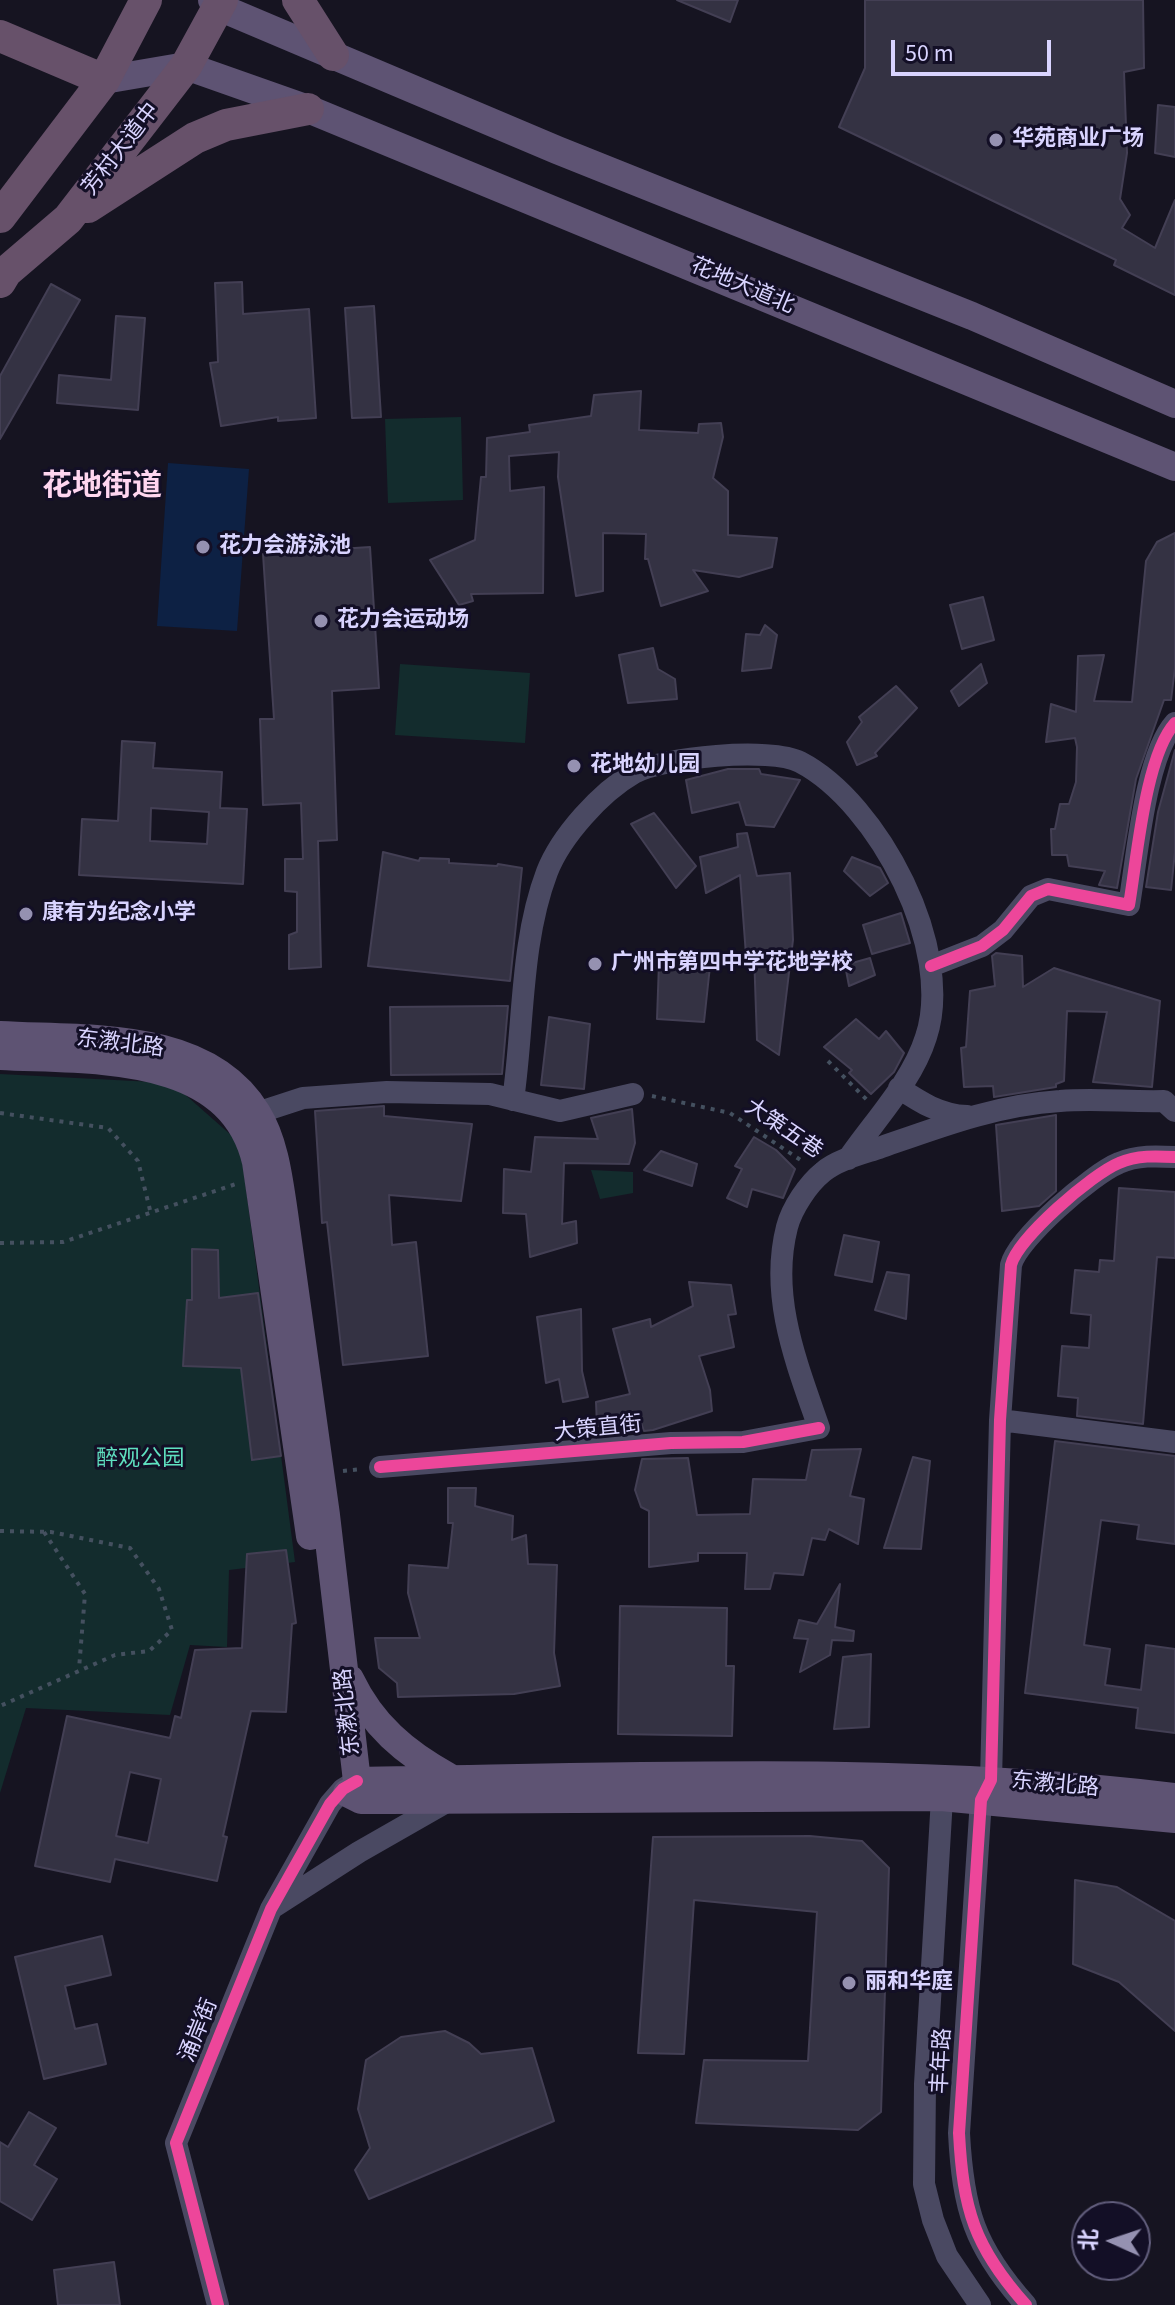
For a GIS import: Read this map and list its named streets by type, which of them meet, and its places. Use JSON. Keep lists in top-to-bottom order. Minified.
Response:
{"streets":{"highway":["芳村大道中"],"main road":["花地大道北","东漖北路"],"street":["大策直街","涌岸街","丰年路"],"path":["大策五巷"]},"crossings":[["芳村大道中","花地大道北"],["东漖北路","涌岸街"],["东漖北路","丰年路"],["大策五巷","大策直街"]],"districts":["花地街道"],"parks":["醉观公园"],"places":["华苑商业广场","花力会游泳池","花力会运动场","花地幼儿园","康有为纪念小学","广州市第四中学花地学校","丽和华庭"],"scale_bar":"50 m","north":"left"}
